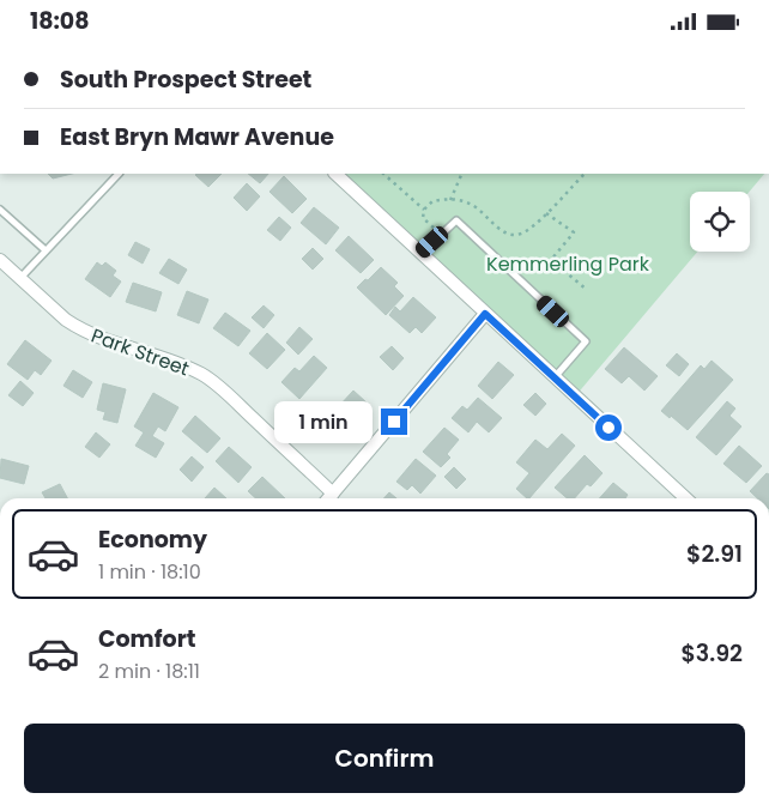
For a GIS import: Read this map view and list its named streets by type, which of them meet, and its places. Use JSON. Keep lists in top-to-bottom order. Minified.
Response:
{"streets":{"street":["Park Street"]},"parks":["Kemmerling Park"],"page":{"status":"18:08","banner":["South Prospect Street","East Bryn Mawr Avenue"],"bubble":"1 min","list":[{"name":"Economy","note":"1 min · 18:10","value":"$2.91"},{"name":"Comfort","note":"2 min · 18:11","value":"$3.92"}],"buttons":"Confirm"}}
